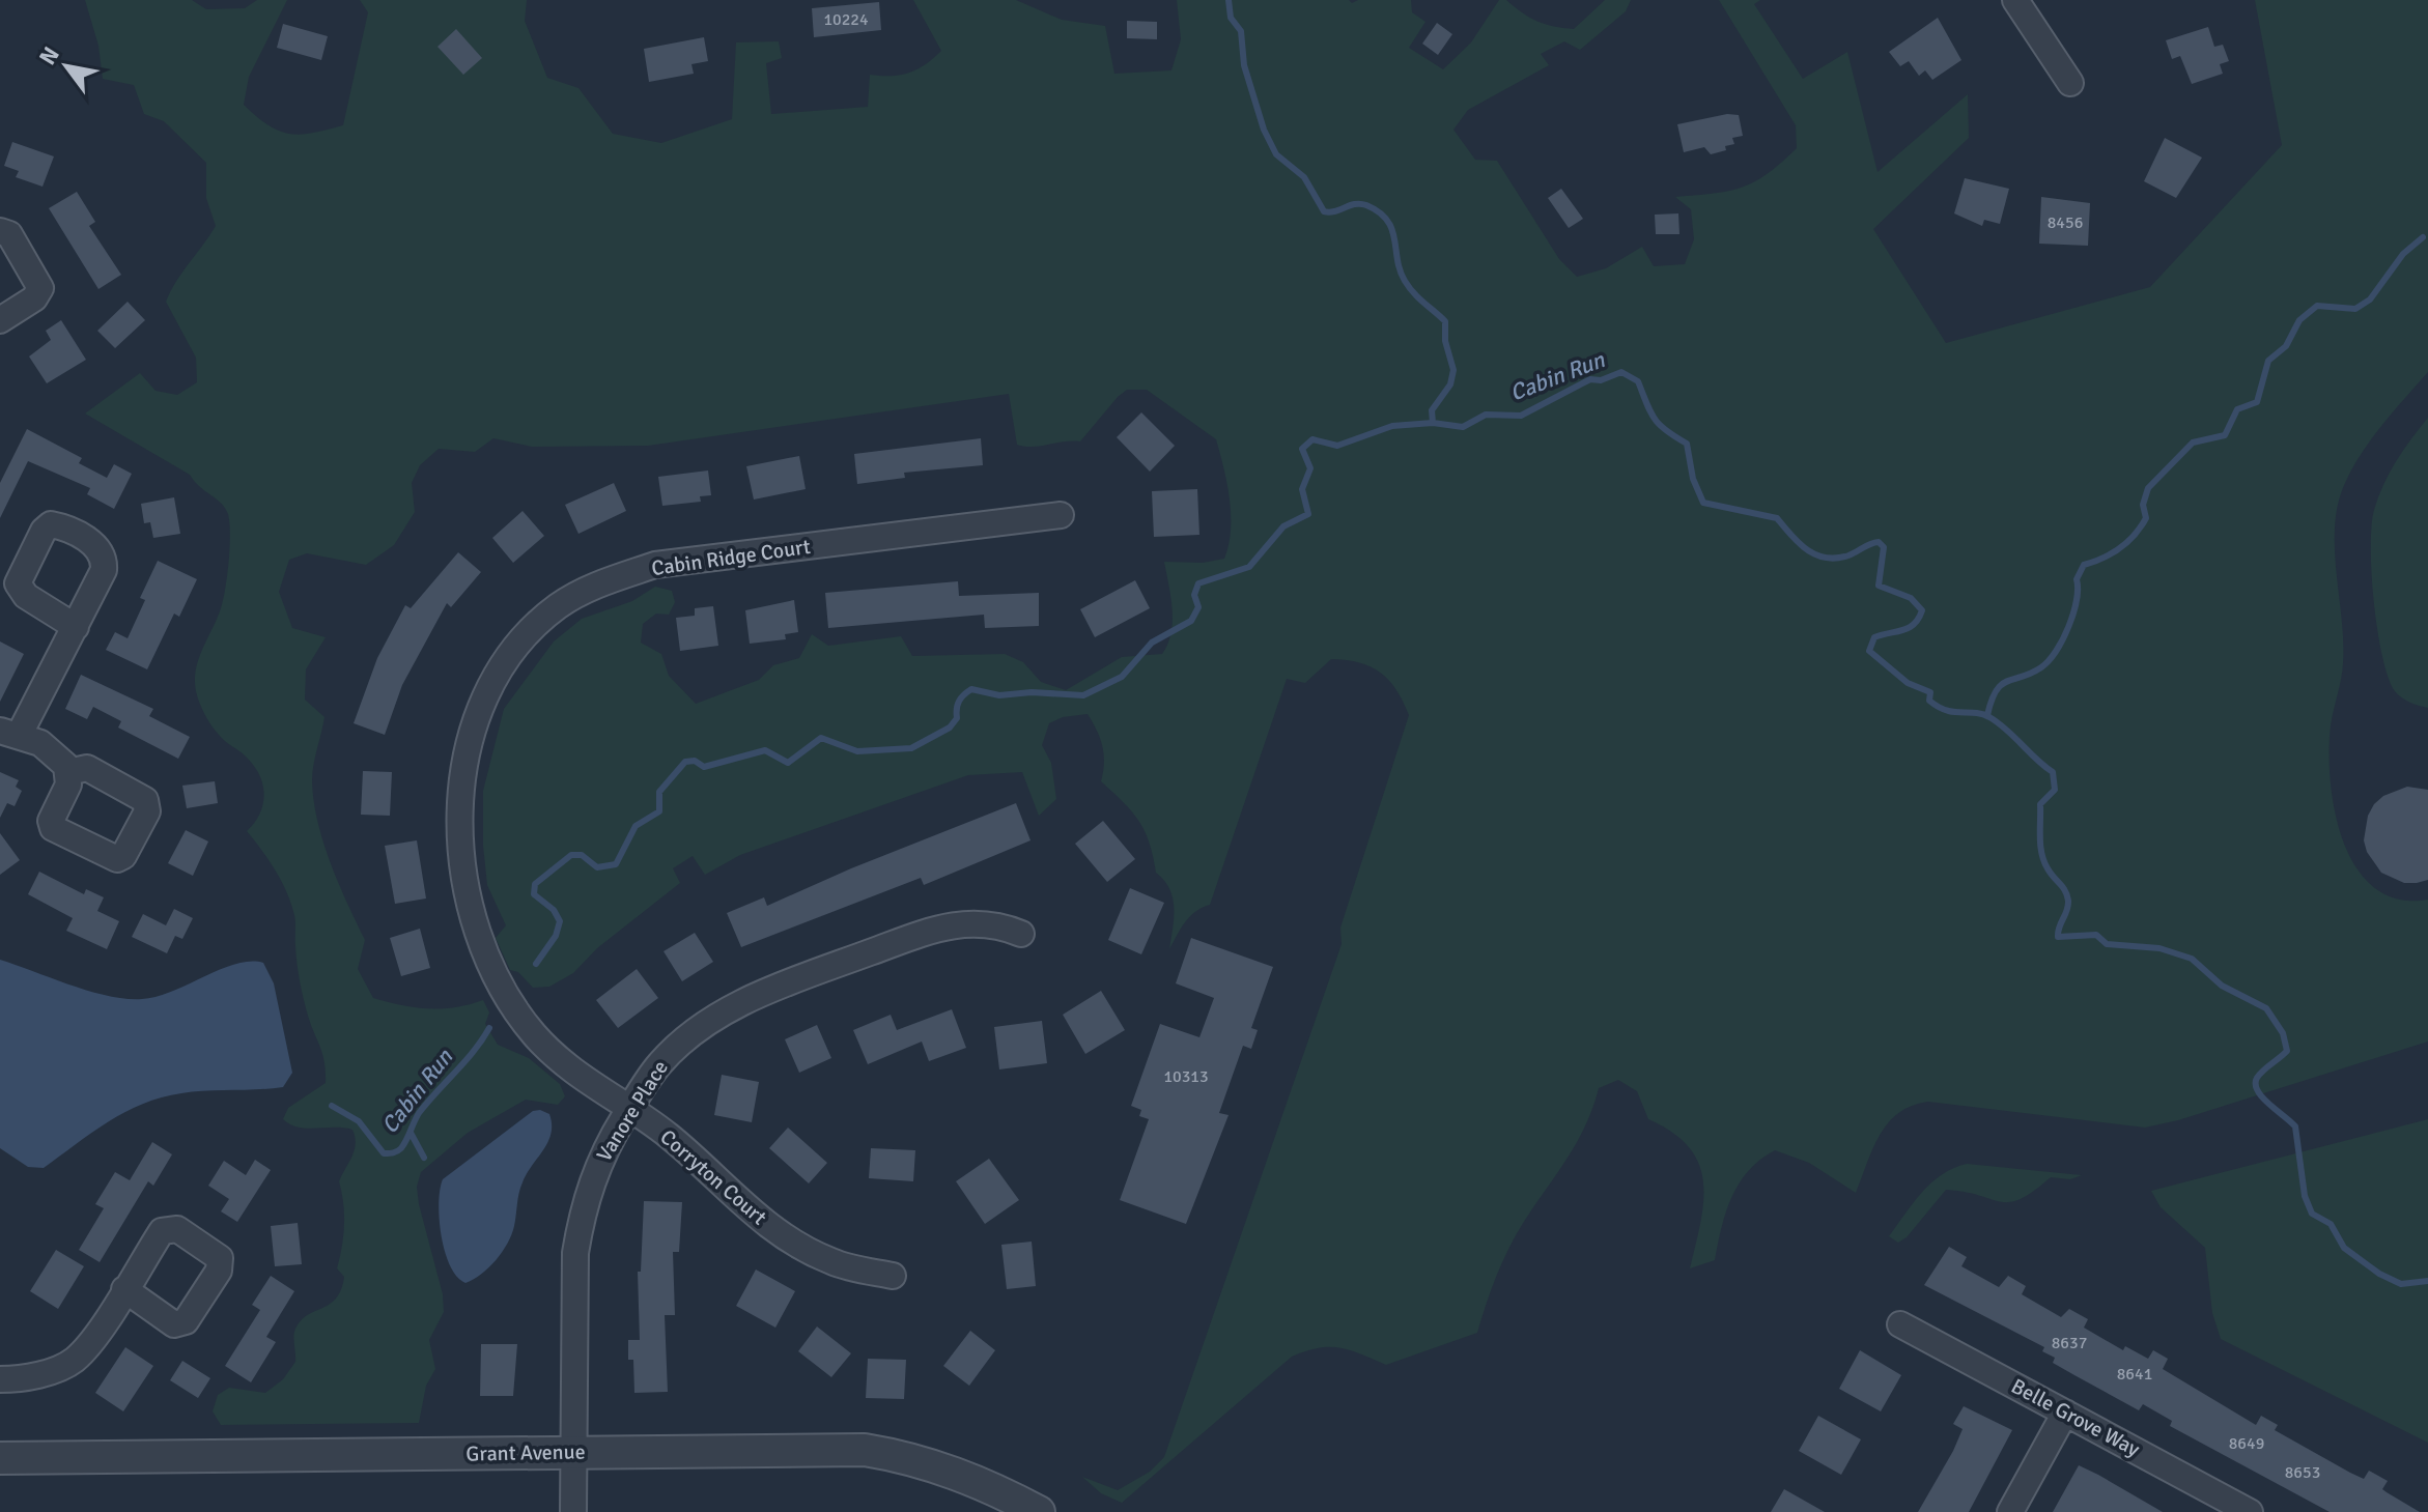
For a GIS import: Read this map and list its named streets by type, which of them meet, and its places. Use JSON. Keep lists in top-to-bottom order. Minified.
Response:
{"streets":{"street":["Cabin Ridge Court","Vanore Place","Corryton Court","Belle Grove Way","Grant Avenue"]},"crossings":[["Cabin Ridge Court","Vanore Place"],["Cabin Ridge Court","Corryton Court"],["Vanore Place","Corryton Court"],["Vanore Place","Grant Avenue"]],"water":["Cabin Run"],"house_numbers":["10224","8456","10313","8637","8641","8649","8653"],"north":"top left"}
